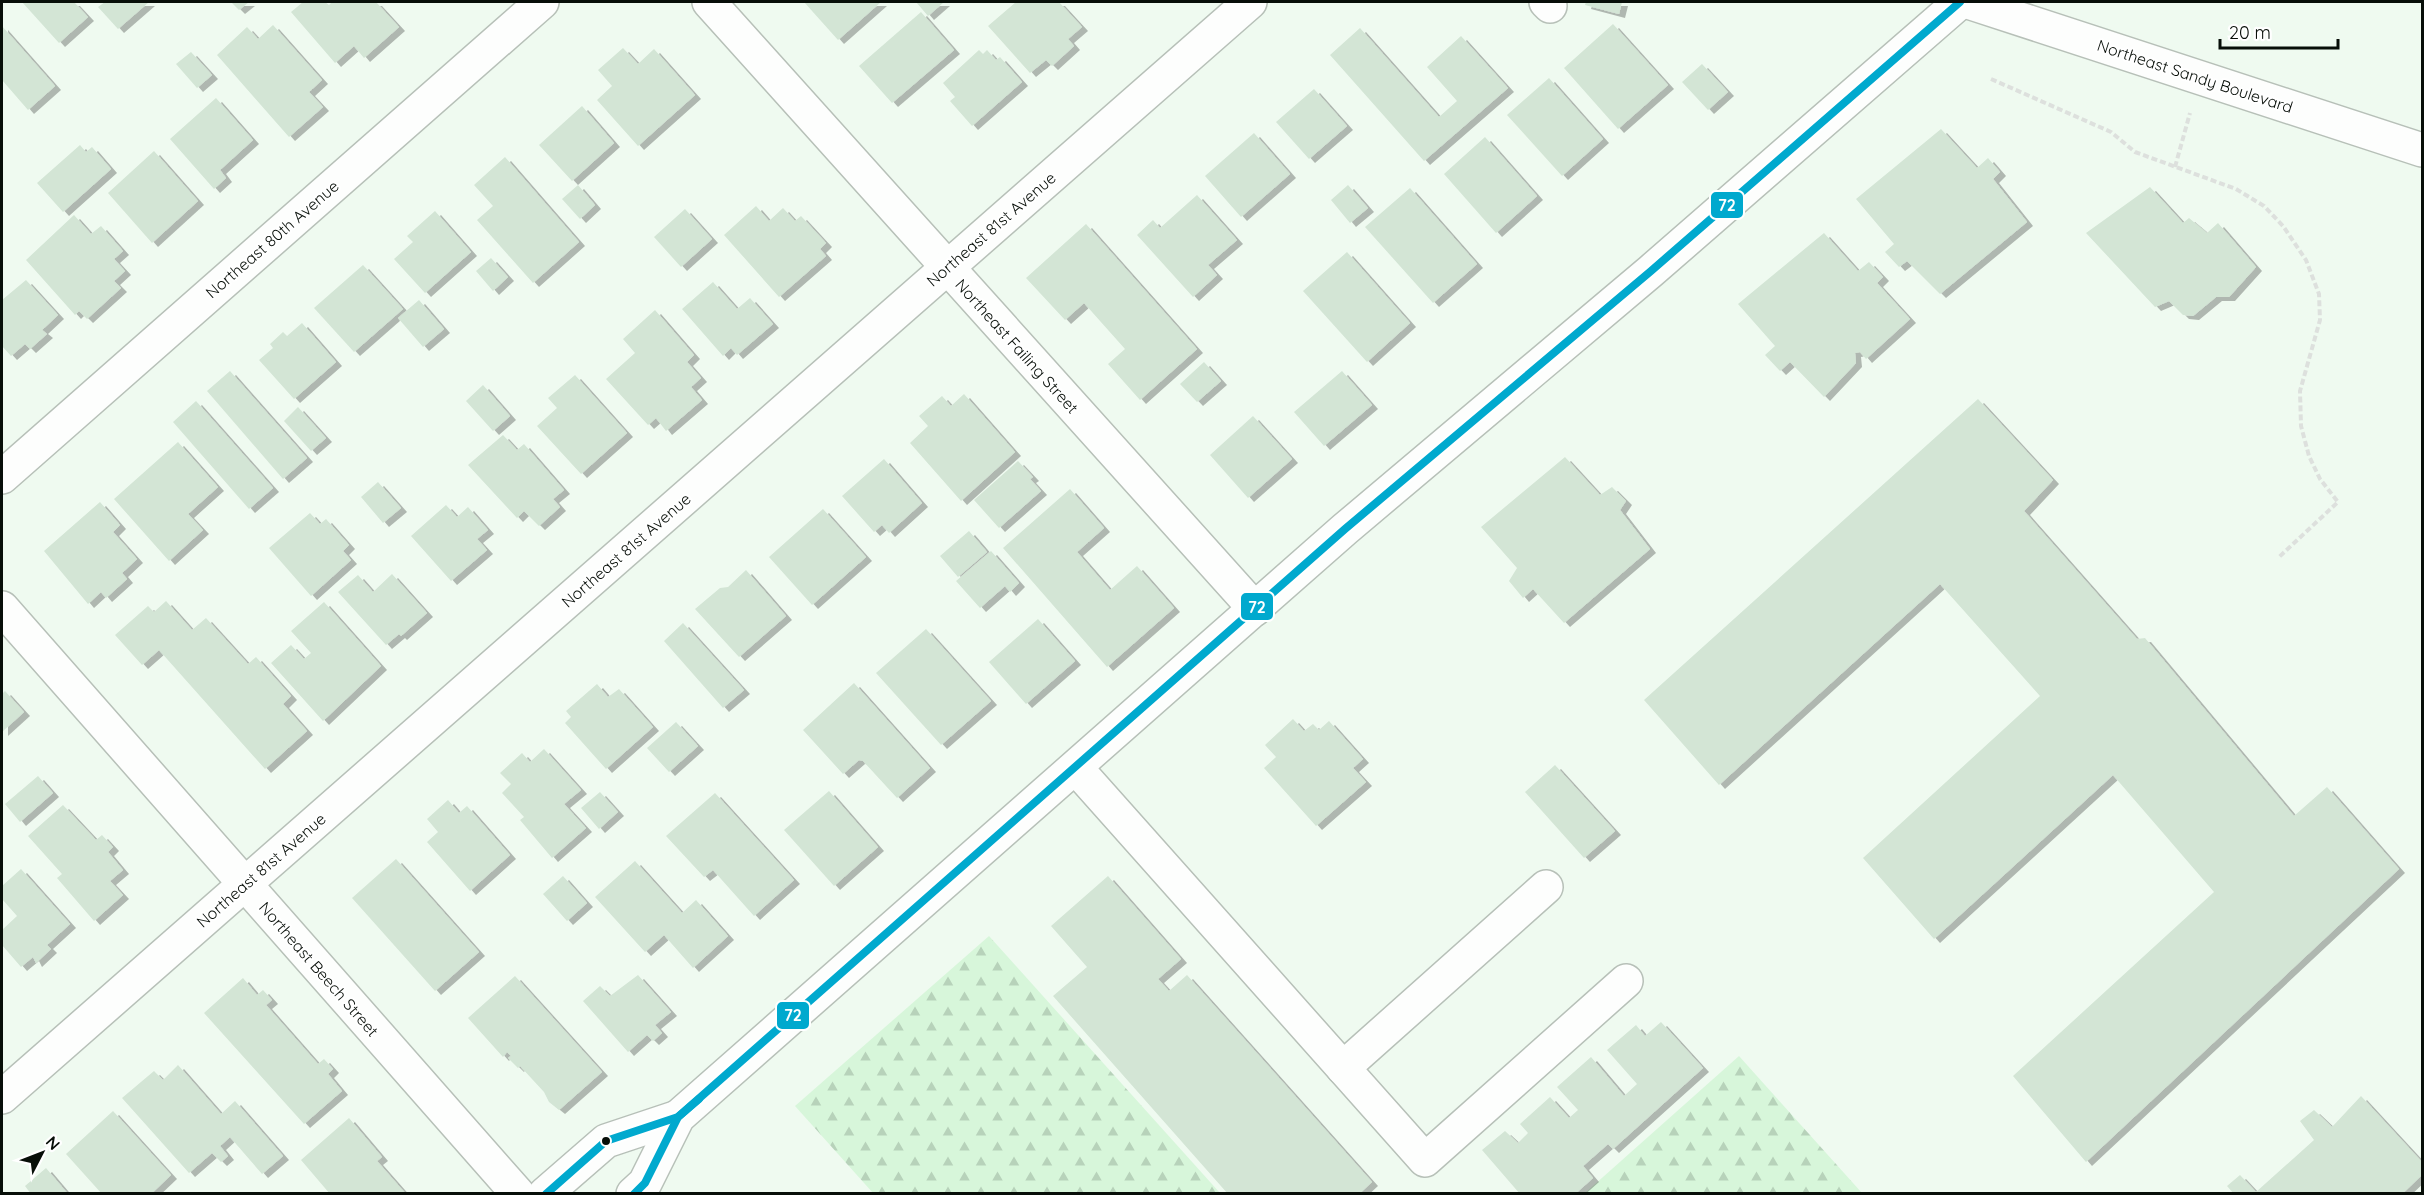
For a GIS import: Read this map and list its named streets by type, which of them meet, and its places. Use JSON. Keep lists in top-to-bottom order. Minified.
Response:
{"streets":{"street":["Northeast Sandy Boulevard","Northeast 81st Avenue","Northeast 80th Avenue","Northeast Failing Street","Northeast Beech Street"]},"crossings":[["Northeast 81st Avenue","Northeast Failing Street"],["Northeast 81st Avenue","Northeast Beech Street"]],"lines":["transit line 72"],"scale_bar":"20 m","north":"top right"}
